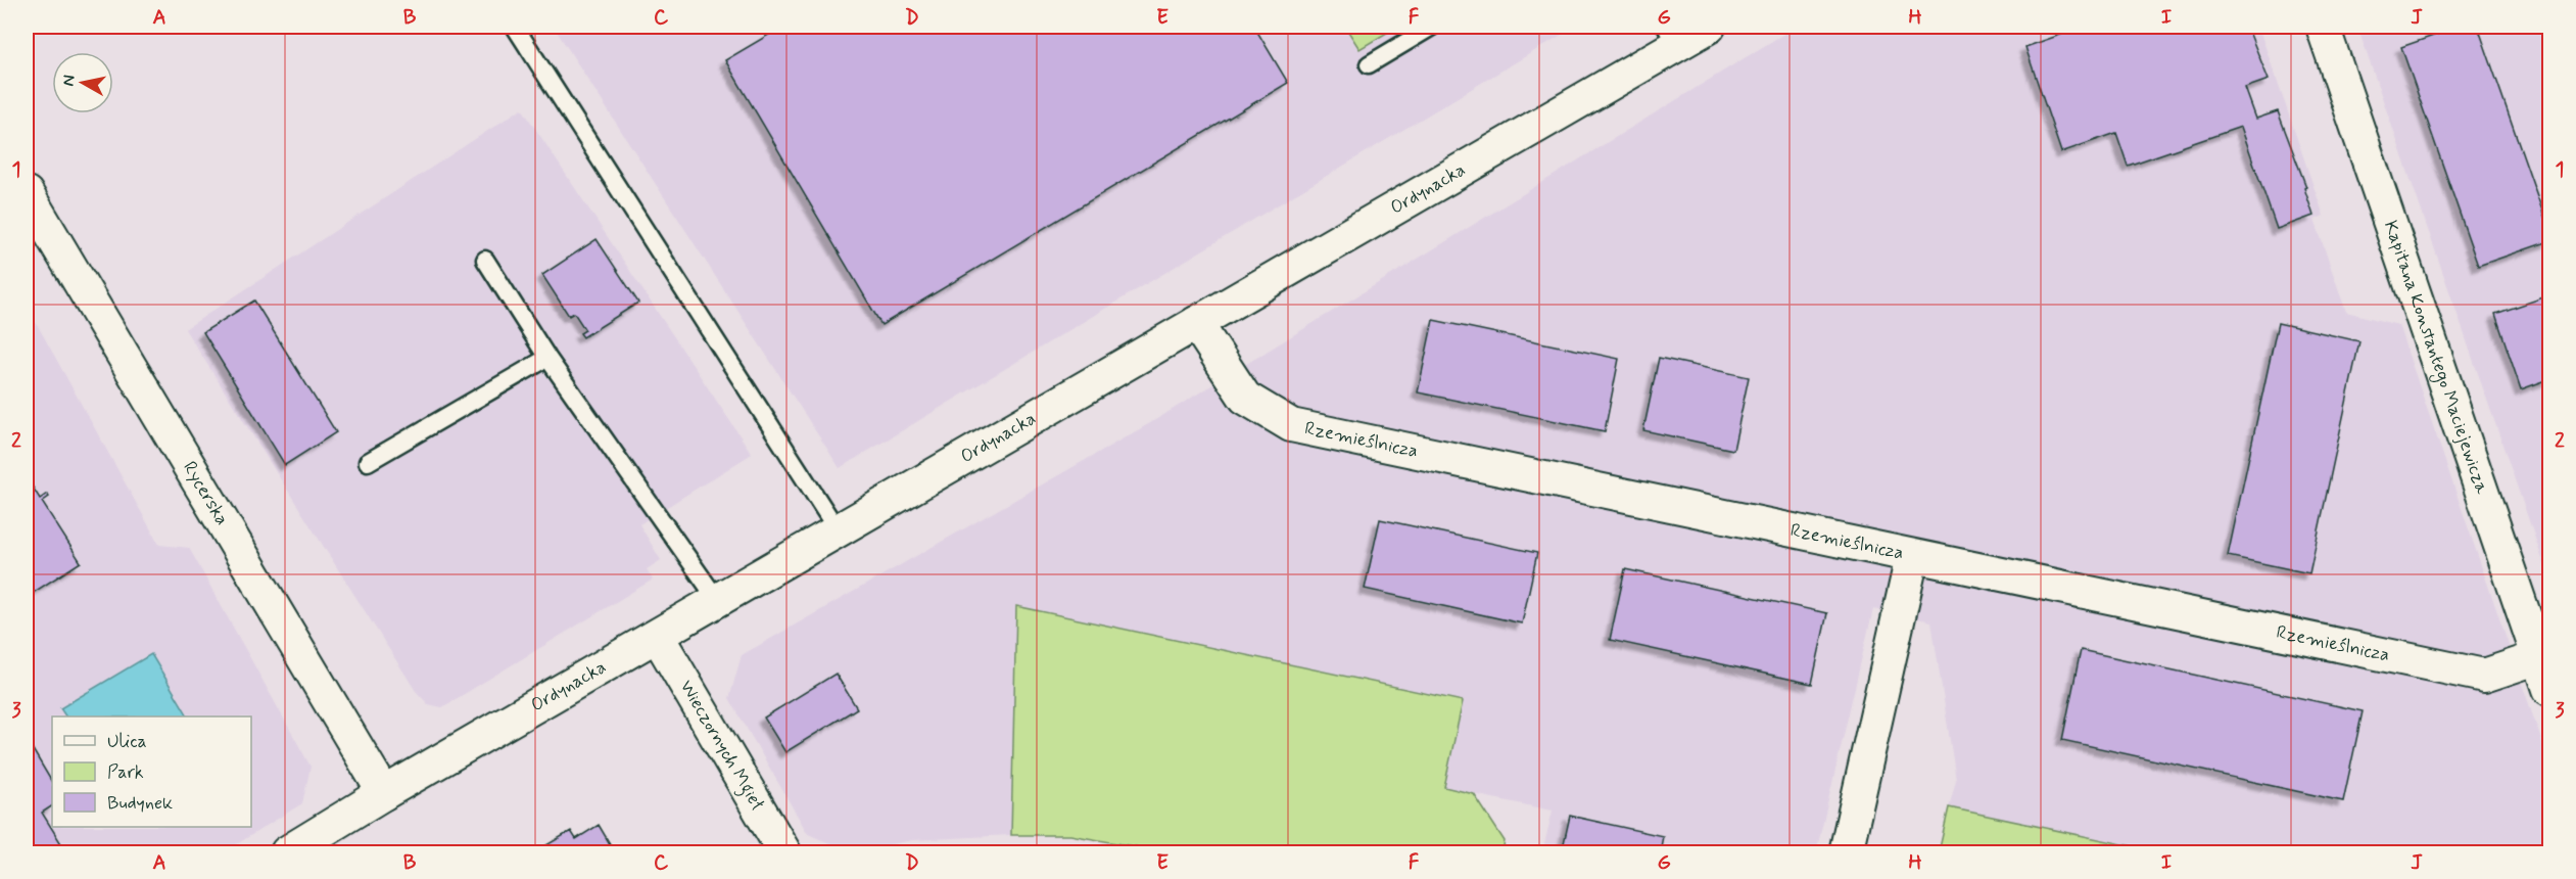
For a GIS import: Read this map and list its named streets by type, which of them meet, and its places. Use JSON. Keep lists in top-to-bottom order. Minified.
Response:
{"streets":{"street":["Ordynacka","Kapitana Konstantego Maciejewicza","Rzemieślnicza","Rycerska","Wieczornych Mgieł"]},"crossings":[["Ordynacka","Rzemieślnicza"],["Ordynacka","Rycerska"],["Ordynacka","Wieczornych Mgieł"],["Kapitana Konstantego Maciejewicza","Rzemieślnicza"]],"legend":["Ulica","Park","Budynek"],"north":"left","grid":{"columns":["A","B","C","D","E","F","G","H","I","J"],"rows":["1","2","3"]}}
